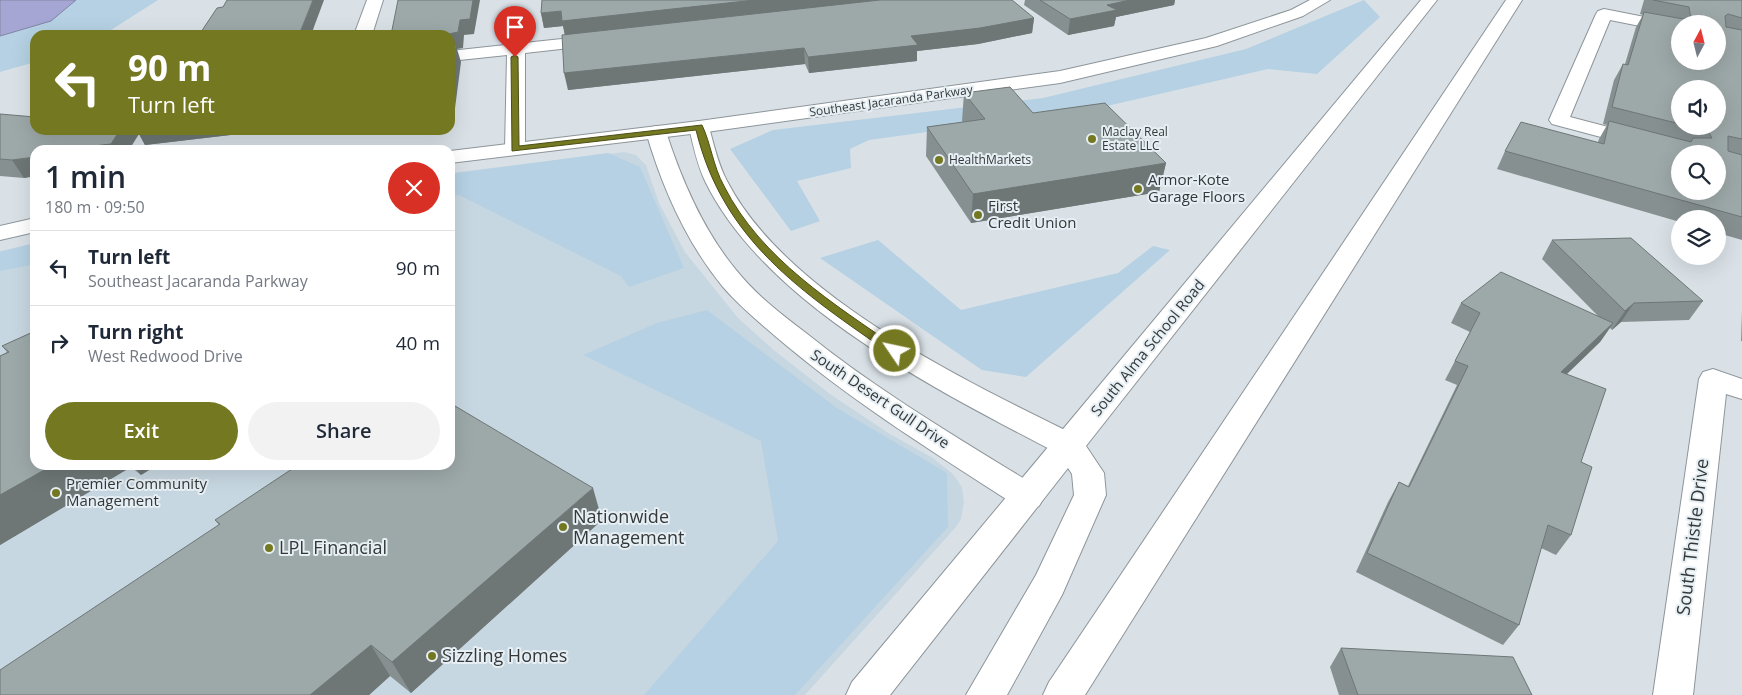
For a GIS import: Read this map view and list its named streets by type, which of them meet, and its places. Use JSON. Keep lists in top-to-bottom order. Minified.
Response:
{"streets":{"street":["Southeast Jacaranda Parkway","South Alma School Road","South Desert Gull Drive","South Thistle Drive"]},"crossings":[["Southeast Jacaranda Parkway","South Desert Gull Drive"],["South Alma School Road","South Desert Gull Drive"]],"places":["Maclay Real Estate LLC","HealthMarkets","Armor-Kote Garage Floors","First Credit Union","Premier Community Management","Nationwide Management","LPL Financial","Sizzling Homes"],"north":"top","page":{"turn":["90 m","Turn left"],"heading":["1 min","180 m · 09:50"],"list":[{"name":"Turn left","note":"Southeast Jacaranda Parkway","value":"90 m"},{"name":"Turn right","note":"West Redwood Drive","value":"40 m"}],"buttons":["Exit","Share"]}}
